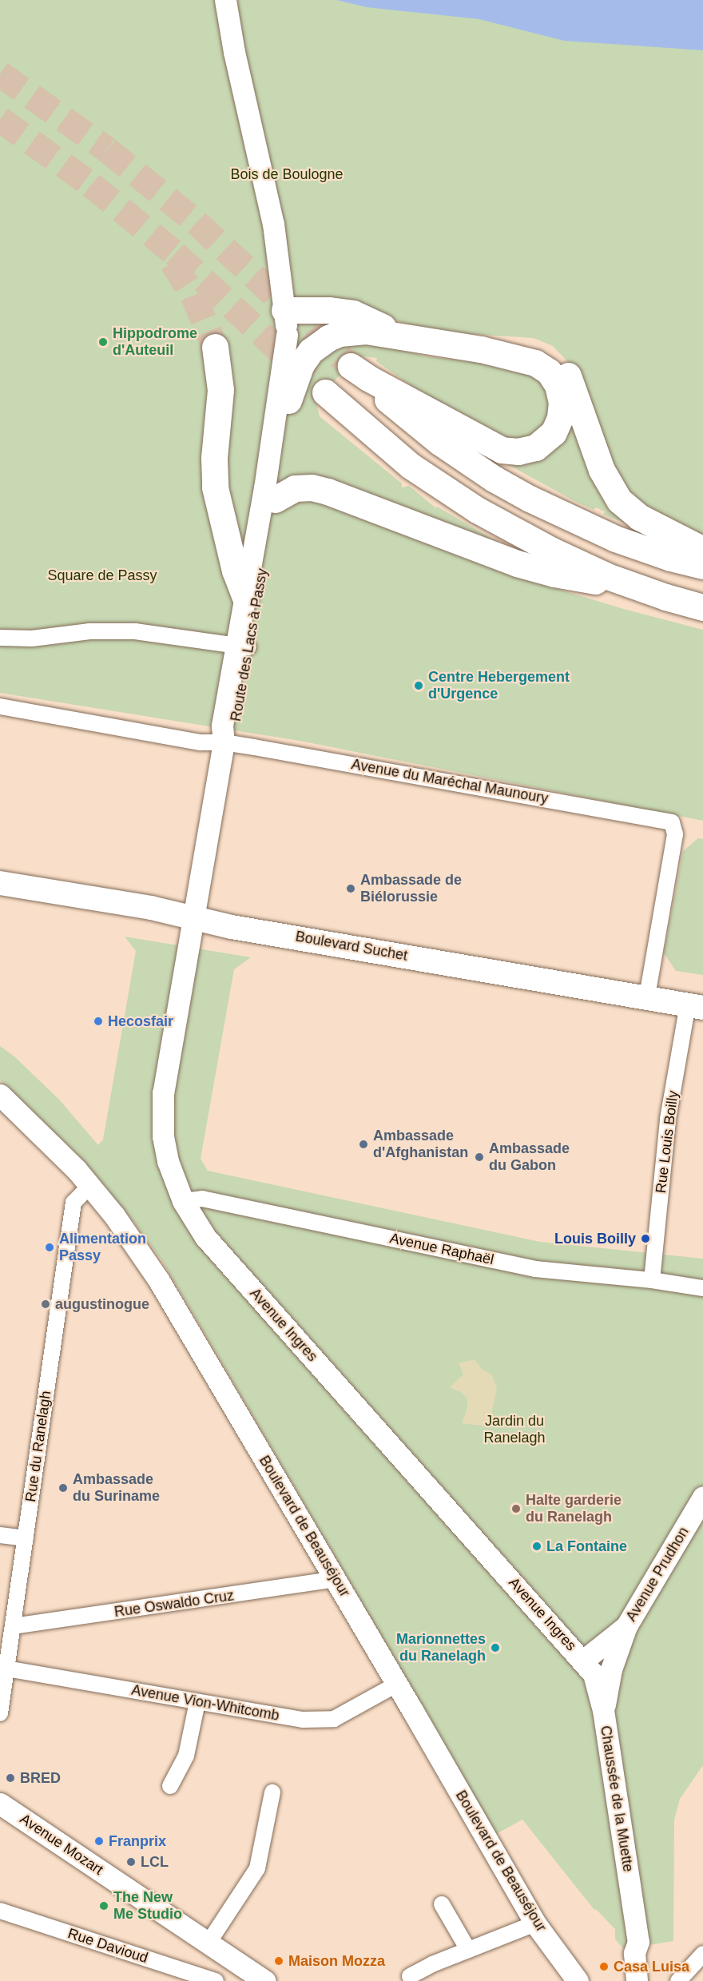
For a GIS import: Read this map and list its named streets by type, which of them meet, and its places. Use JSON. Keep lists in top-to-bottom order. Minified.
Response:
{"streets":{"main road":["Route des Lacs à Passy","Boulevard Suchet","Avenue Ingres","Boulevard de Beauséjour","Avenue Prudhon","Chaussée de la Muette","Avenue Mozart"],"street":["Avenue du Maréchal Maunoury","Rue Louis Boilly","Avenue Raphaël","Rue du Ranelagh","Rue Oswaldo Cruz","Avenue Vion-Whitcomb","Rue Davioud"]},"crossings":[["Route des Lacs à Passy","Avenue du Maréchal Maunoury"],["Route des Lacs à Passy","Boulevard Suchet"],["Route des Lacs à Passy","Avenue Ingres"],["Avenue du Maréchal Maunoury","Boulevard Suchet"],["Boulevard Suchet","Rue Louis Boilly"],["Boulevard Suchet","Avenue Ingres"],["Rue Louis Boilly","Avenue Raphaël"],["Avenue Raphaël","Avenue Ingres"],["Avenue Ingres","Avenue Prudhon"],["Avenue Ingres","Chaussée de la Muette"],["Rue du Ranelagh","Boulevard de Beauséjour"],["Rue du Ranelagh","Rue Oswaldo Cruz"],["Rue du Ranelagh","Avenue Vion-Whitcomb"],["Boulevard de Beauséjour","Rue Oswaldo Cruz"],["Boulevard de Beauséjour","Avenue Vion-Whitcomb"],["Avenue Prudhon","Chaussée de la Muette"]],"parks":["Bois de Boulogne","Square de Passy","Jardin du Ranelagh"],"places":["Hippodrome d'Auteuil","Centre Hebergement d'Urgence","Ambassade de Biélorussie","Hecosfair","Ambassade d'Afghanistan","Ambassade du Gabon","Louis Boilly","Alimentation Passy","augustinogue","Ambassade du Suriname","Halte garderie du Ranelagh","La Fontaine","Marionnettes du Ranelagh","BRED","Franprix","LCL","The New Me Studio","Maison Mozza","Casa Luisa"]}
